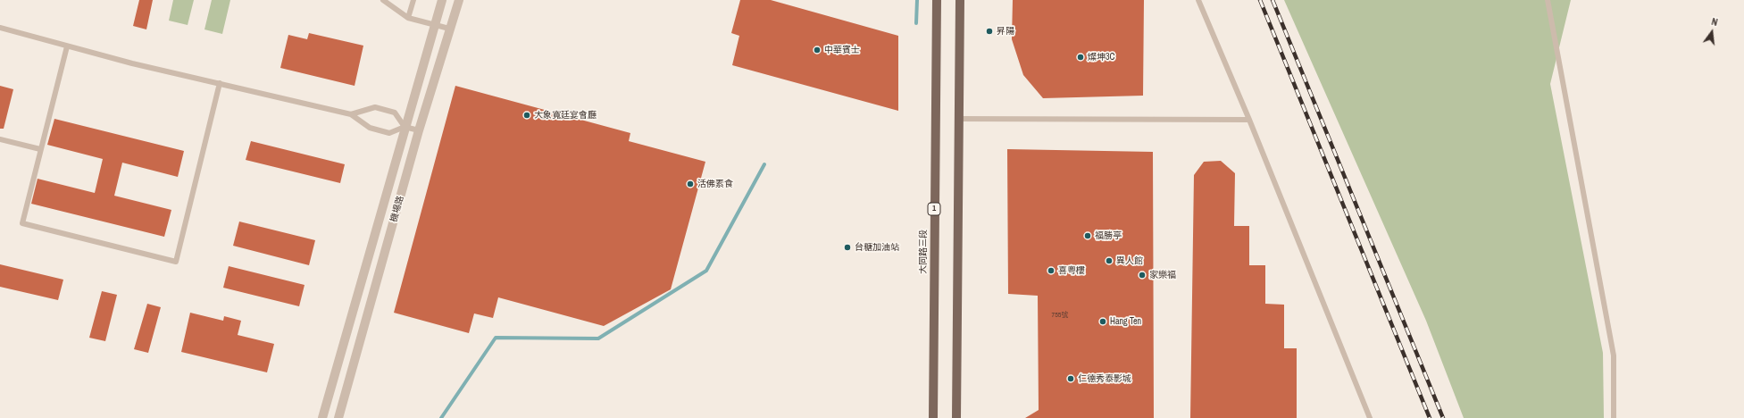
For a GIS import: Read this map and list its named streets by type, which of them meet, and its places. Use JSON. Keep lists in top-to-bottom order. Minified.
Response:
{"streets":{"main road":["1","大同路三段"],"street":["機場路"]},"places":["昇陽","中華賓士","燦坤3C","大象寬廷宴會廳","活佛素食","福勝亭","台糖加油站","異人館","喜粵樓","家樂福","Hang Ten","仁德秀泰影城"],"house_numbers":["755號"],"north":"top"}
